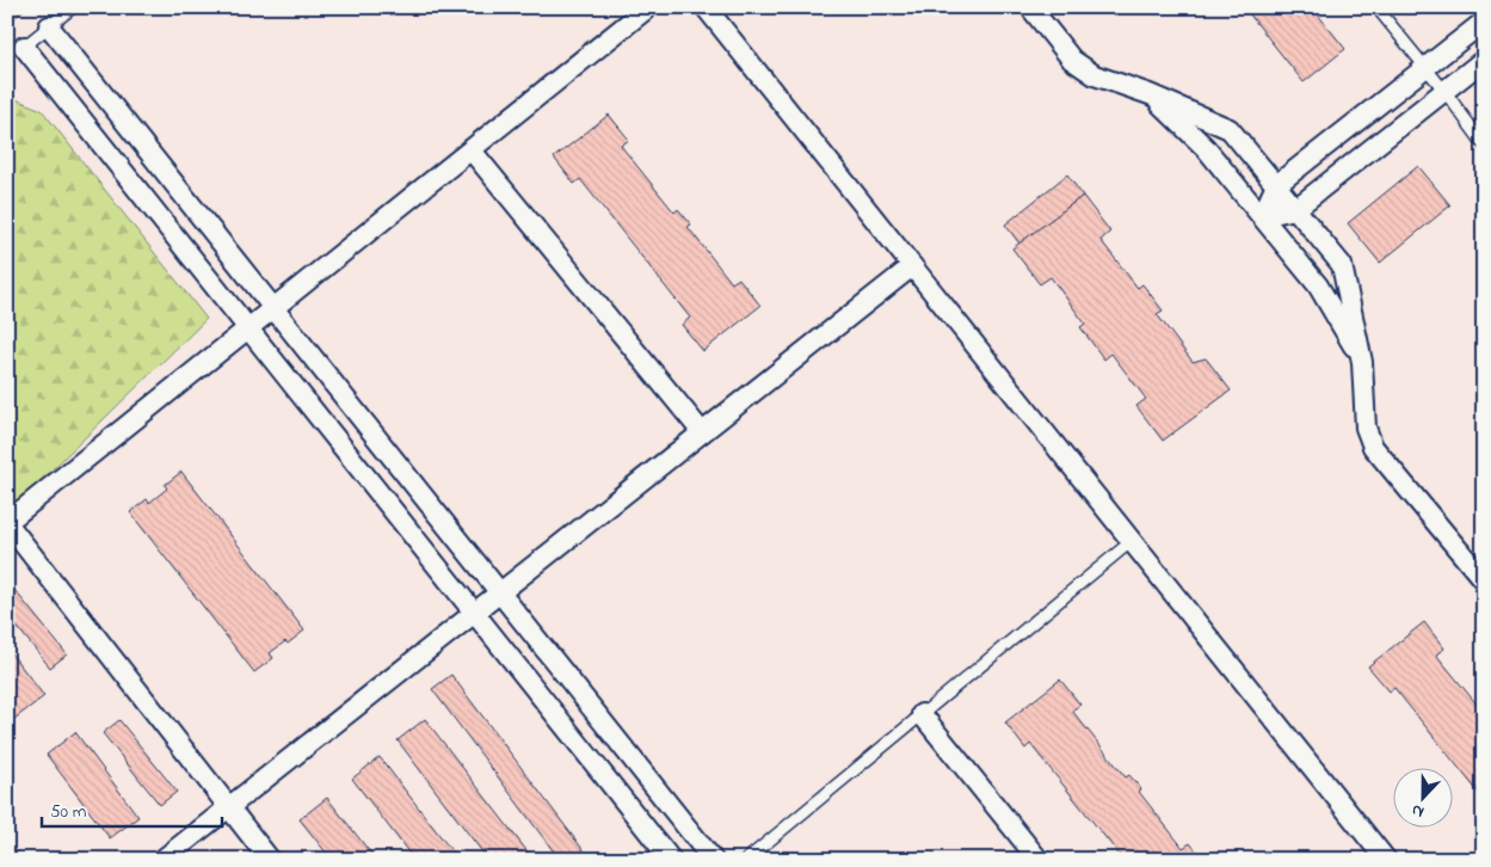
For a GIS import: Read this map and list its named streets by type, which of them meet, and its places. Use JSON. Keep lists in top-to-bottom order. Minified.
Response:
{"scale_bar":"50 m","north":"bottom"}
